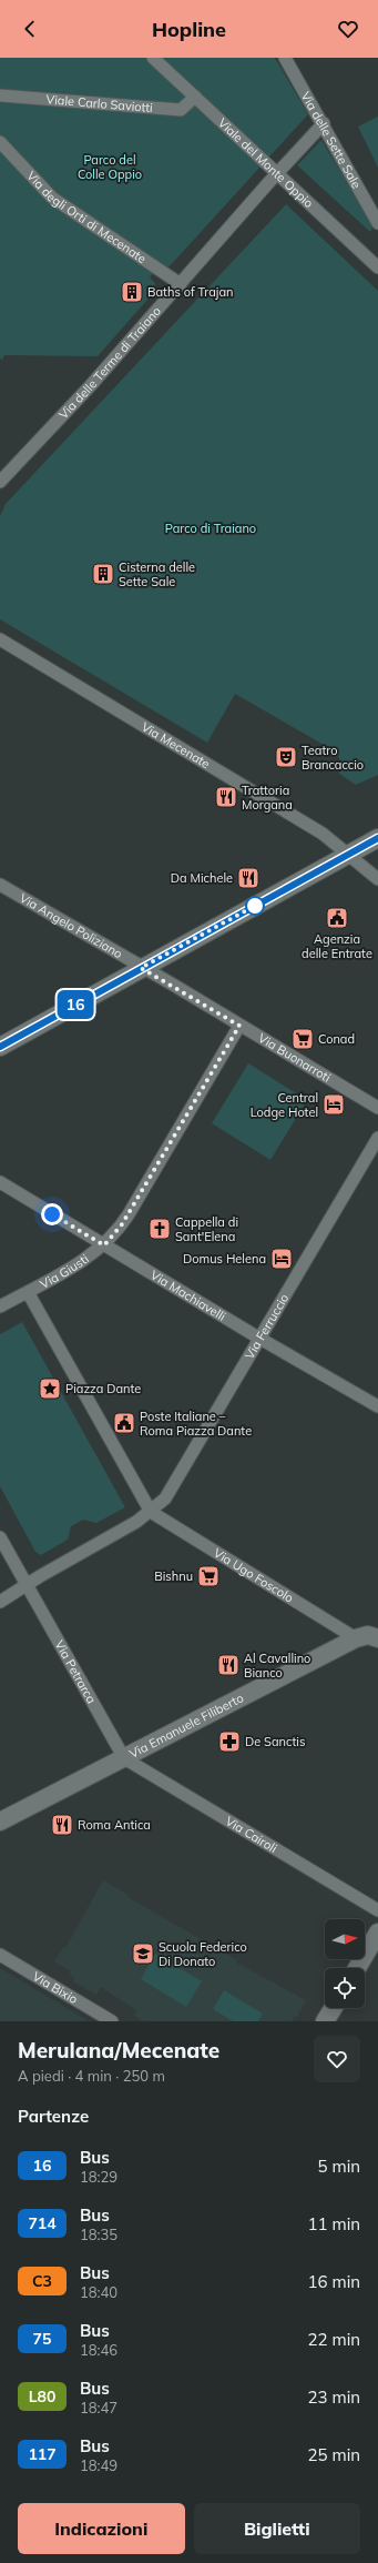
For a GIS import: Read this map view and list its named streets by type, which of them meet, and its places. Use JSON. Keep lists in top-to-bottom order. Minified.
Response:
{"streets":{"main road":["Via Emanuele Filiberto"],"street":["Viale Carlo Saviotti","Via delle Sette Sale","Viale del Monte Oppio","Via degli Orti di Mecenate","Via delle Terme di Traiano","Via Mecenate","Via Angelo Poliziano","Via Buonarroti","Via Giusti","Via Machiavelli","Via Ferruccio","Via Ugo Foscolo","Via Petrarca","Via Cairoli","Via Bixio"]},"crossings":[["Viale Carlo Saviotti","Viale del Monte Oppio"],["Via delle Sette Sale","Via delle Terme di Traiano"],["Viale del Monte Oppio","Via delle Terme di Traiano"],["Via degli Orti di Mecenate","Via delle Terme di Traiano"],["Via Angelo Poliziano","Via Buonarroti"],["Via Buonarroti","Via Giusti"],["Via Giusti","Via Machiavelli"],["Via Machiavelli","Via Ferruccio"],["Via Ferruccio","Via Ugo Foscolo"],["Via Ugo Foscolo","Via Emanuele Filiberto"],["Via Petrarca","Via Emanuele Filiberto"],["Via Petrarca","Via Cairoli"],["Via Emanuele Filiberto","Via Cairoli"]],"parks":["Parco del Colle Oppio","Parco di Traiano"],"places":{"building":["Baths of Trajan","Cisterna delle Sette Sale"],"theatre":["Teatro Brancaccio"],"restaurant":["Trattoria Morgana","Da Michele","Al Cavallino Bianco","Roma Antica"],"public building":["Agenzia delle Entrate","Poste Italiane – Roma Piazza Dante"],"supermarket":["Conad","Bishnu"],"hotel":["Central Lodge Hotel","Domus Helena"],"church":["Cappella di Sant'Elena"],"place":["Piazza Dante"],"pharmacy":["De Sanctis"],"school or university":["Scuola Federico Di Donato"]},"lines":["bus line 16"],"north":"right","page":{"header":"Hopline","on_map":"16","heading":[["Merulana/Mecenate","A piedi · 4 min · 250 m"],"Partenze"],"list":[{"mark":"16","name":"Bus","note":"18:29","value":"5 min"},{"mark":"714","name":"Bus","note":"18:35","value":"11 min"},{"mark":"C3","name":"Bus","note":"18:40","value":"16 min"},{"mark":"75","name":"Bus","note":"18:46","value":"22 min"},{"mark":"L80","name":"Bus","note":"18:47","value":"23 min"},{"mark":"117","name":"Bus","note":"18:49","value":"25 min"}],"buttons":["Indicazioni","Biglietti"]}}
